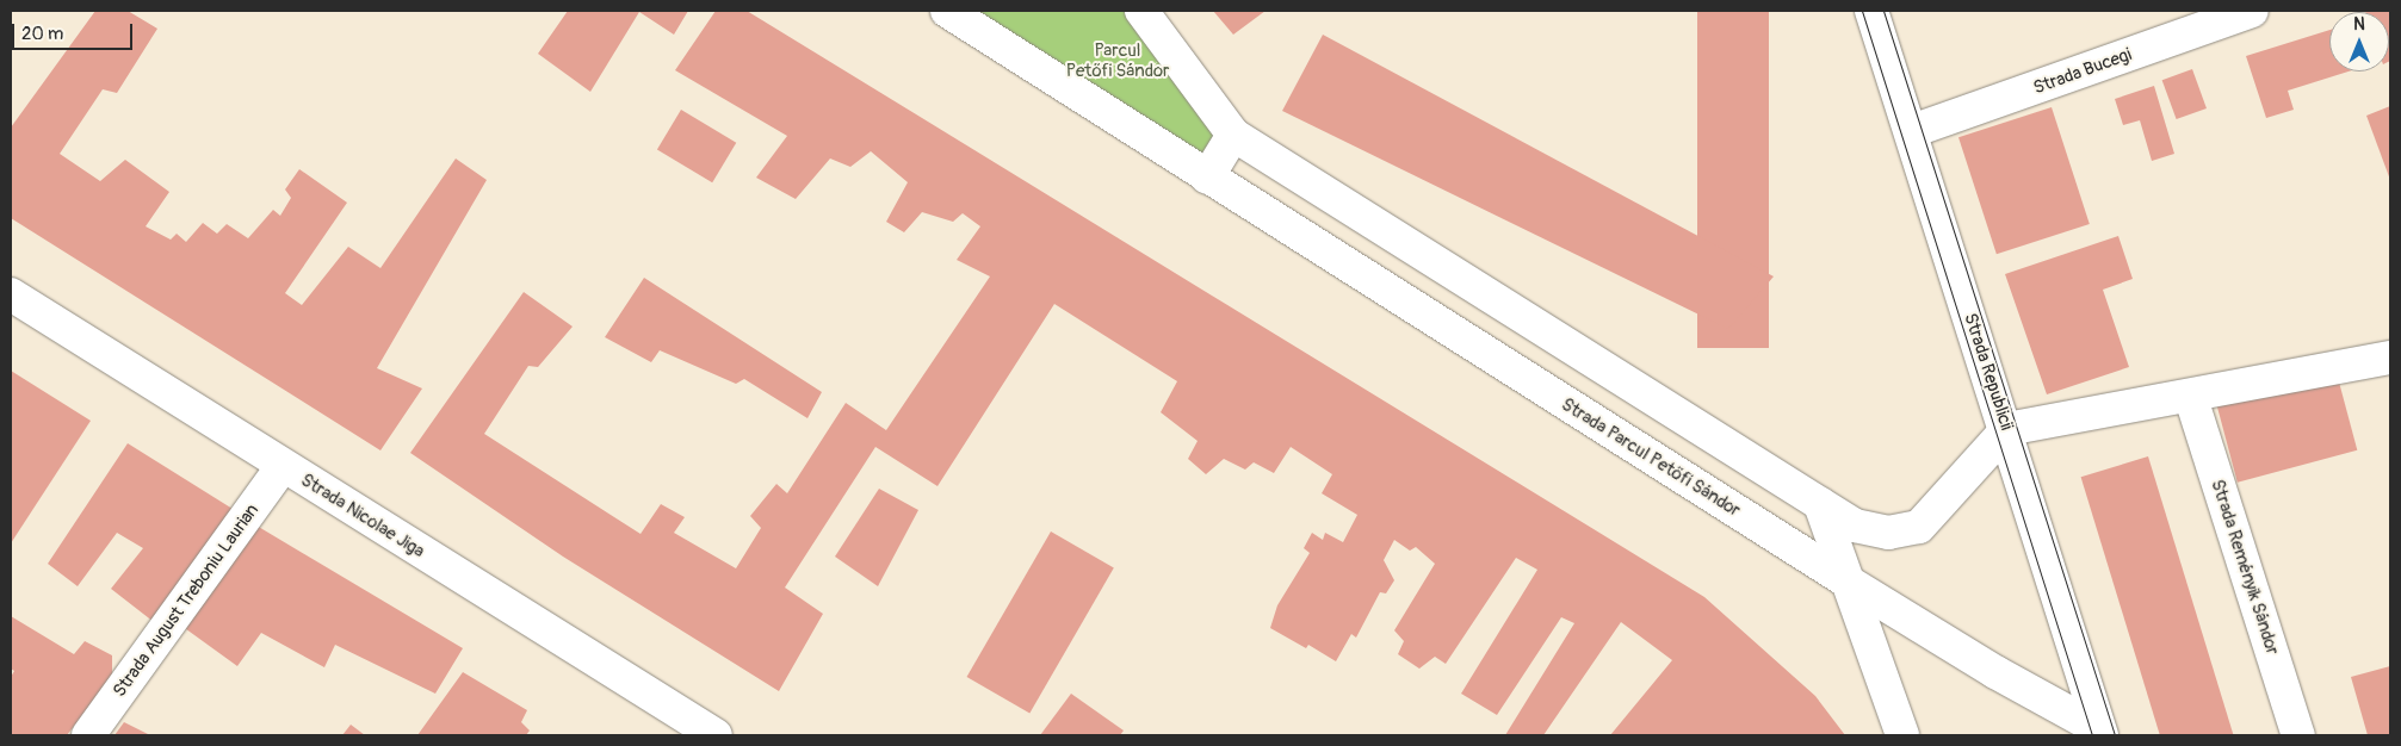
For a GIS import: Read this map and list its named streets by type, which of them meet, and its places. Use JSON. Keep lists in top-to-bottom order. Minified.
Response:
{"streets":{"street":["Strada Bucegi","Strada Republicii","Strada Parcul Petőfi Sándor","Strada Nicolae Jiga","Strada Reményik Sándor","Strada August Treboniu Laurian"]},"crossings":[["Strada Bucegi","Strada Republicii"],["Strada Republicii","Strada Parcul Petőfi Sándor"],["Strada Nicolae Jiga","Strada August Treboniu Laurian"]],"parks":["Parcul Petőfi Sándor"],"scale_bar":"20 m","north":"top"}
